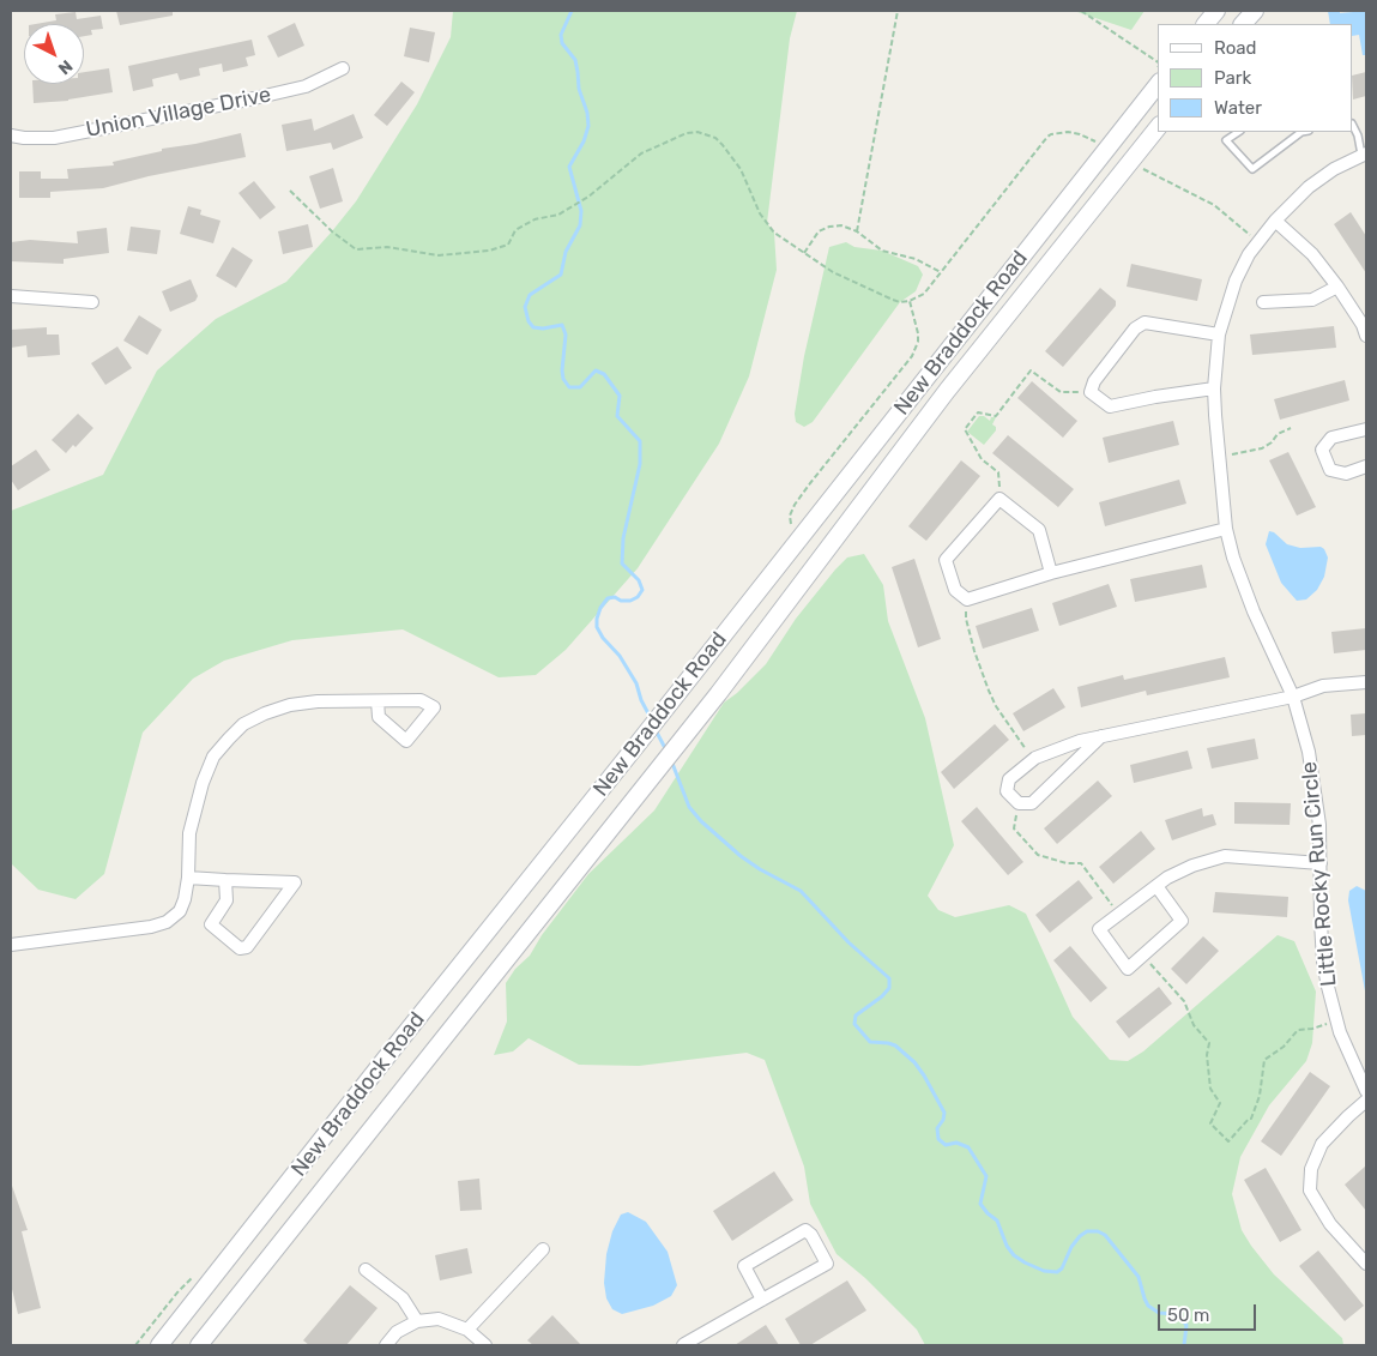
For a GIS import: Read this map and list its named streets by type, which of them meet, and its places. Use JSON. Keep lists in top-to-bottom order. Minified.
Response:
{"streets":{"main road":["New Braddock Road"],"street":["Union Village Drive","Little Rocky Run Circle"]},"legend":["Road","Park","Water"],"scale_bar":"50 m","north":"bottom right"}
